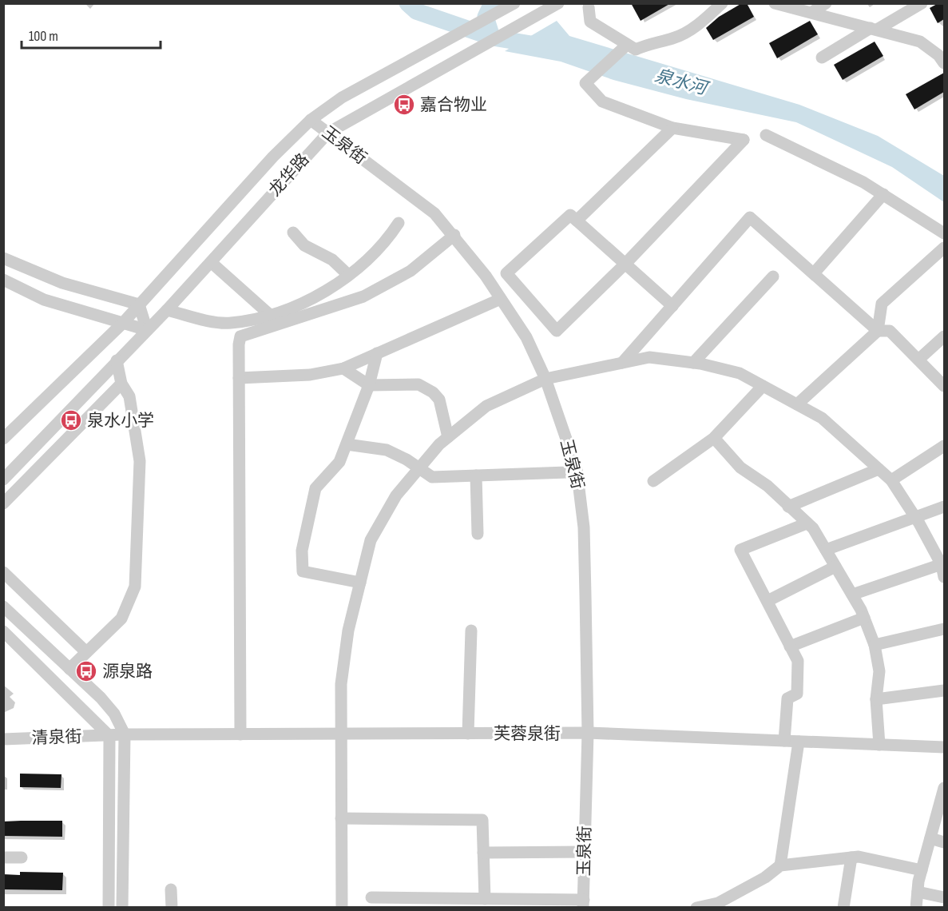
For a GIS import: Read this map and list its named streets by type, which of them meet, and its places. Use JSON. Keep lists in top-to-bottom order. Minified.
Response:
{"streets":{"street":["玉泉街","龙华路","芙蓉泉街","清泉街"]},"crossings":[["玉泉街","龙华路"],["玉泉街","芙蓉泉街"],["芙蓉泉街","清泉街"]],"water":["泉水河"],"places":{"bus stop":["嘉合物业","泉水小学","源泉路"]},"scale_bar":"100 m"}
